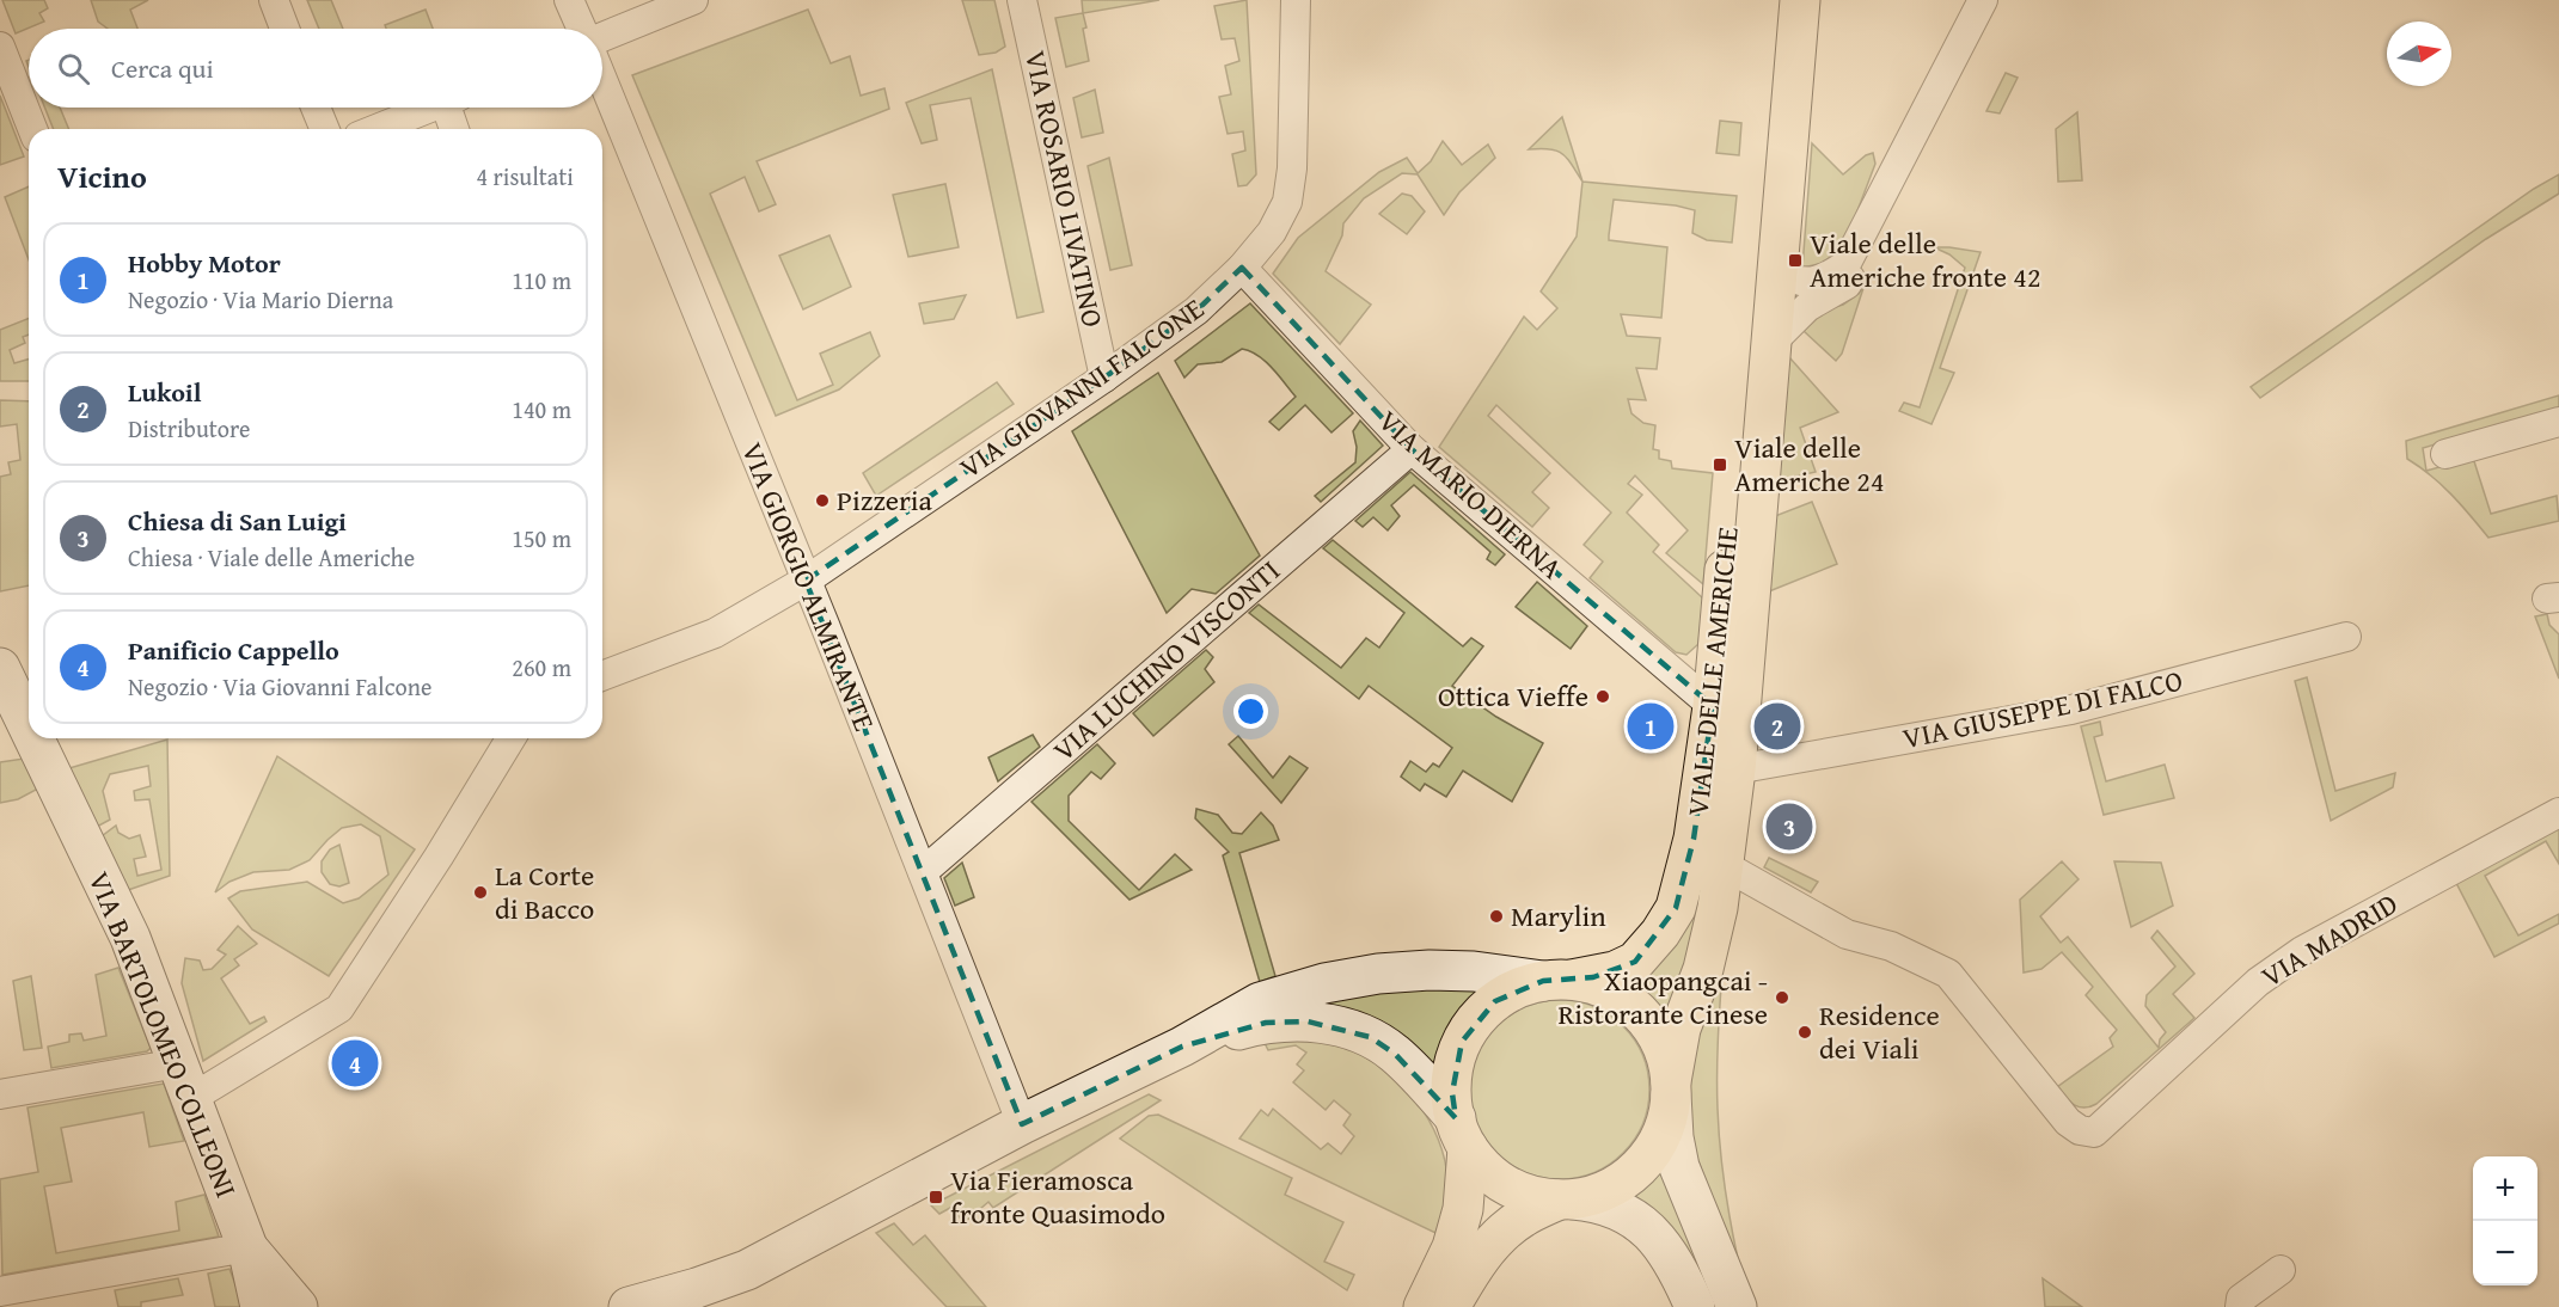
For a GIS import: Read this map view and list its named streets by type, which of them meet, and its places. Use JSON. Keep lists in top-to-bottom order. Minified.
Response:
{"streets":{"main road":["VIALE DELLE AMERICHE","VIA BARTOLOMEO COLLEONI"],"street":["VIA ROSARIO LIVATINO","VIA GIOVANNI FALCONE","VIA MARIO DIERNA","VIA GIORGIO ALMIRANTE","VIA LUCHINO VISCONTI","VIA GIUSEPPE DI FALCO","VIA MADRID"]},"crossings":[["VIA ROSARIO LIVATINO","VIA GIOVANNI FALCONE"],["VIA GIOVANNI FALCONE","VIA MARIO DIERNA"],["VIA GIOVANNI FALCONE","VIA GIORGIO ALMIRANTE"],["VIA MARIO DIERNA","VIA LUCHINO VISCONTI"],["VIA MARIO DIERNA","VIALE DELLE AMERICHE"],["VIA GIORGIO ALMIRANTE","VIA LUCHINO VISCONTI"],["VIALE DELLE AMERICHE","VIA GIUSEPPE DI FALCO"],["VIALE DELLE AMERICHE","VIA MADRID"]],"places":{"transit":["Viale delle Americhe fronte 42","Viale delle Americhe 24","Via Fieramosca fronte Quasimodo"],"other":["Pizzeria","Ottica Vieffe","La Corte di Bacco","Marylin","Xiaopangcai - Ristorante Cinese","Residence dei Viali"]},"north":"right","page":{"search":"Cerca qui","heading":["Vicino","4 risultati"],"list":[{"mark":"1","name":"Hobby Motor","note":"Negozio · Via Mario Dierna","value":"110 m"},{"mark":"2","name":"Lukoil","note":"Distributore","value":"140 m"},{"mark":"3","name":"Chiesa di San Luigi","note":"Chiesa · Viale delle Americhe","value":"150 m"},{"mark":"4","name":"Panificio Cappello","note":"Negozio · Via Giovanni Falcone","value":"260 m"}],"pins":["1","2","3","4"],"map_buttons":["+","−"]}}
